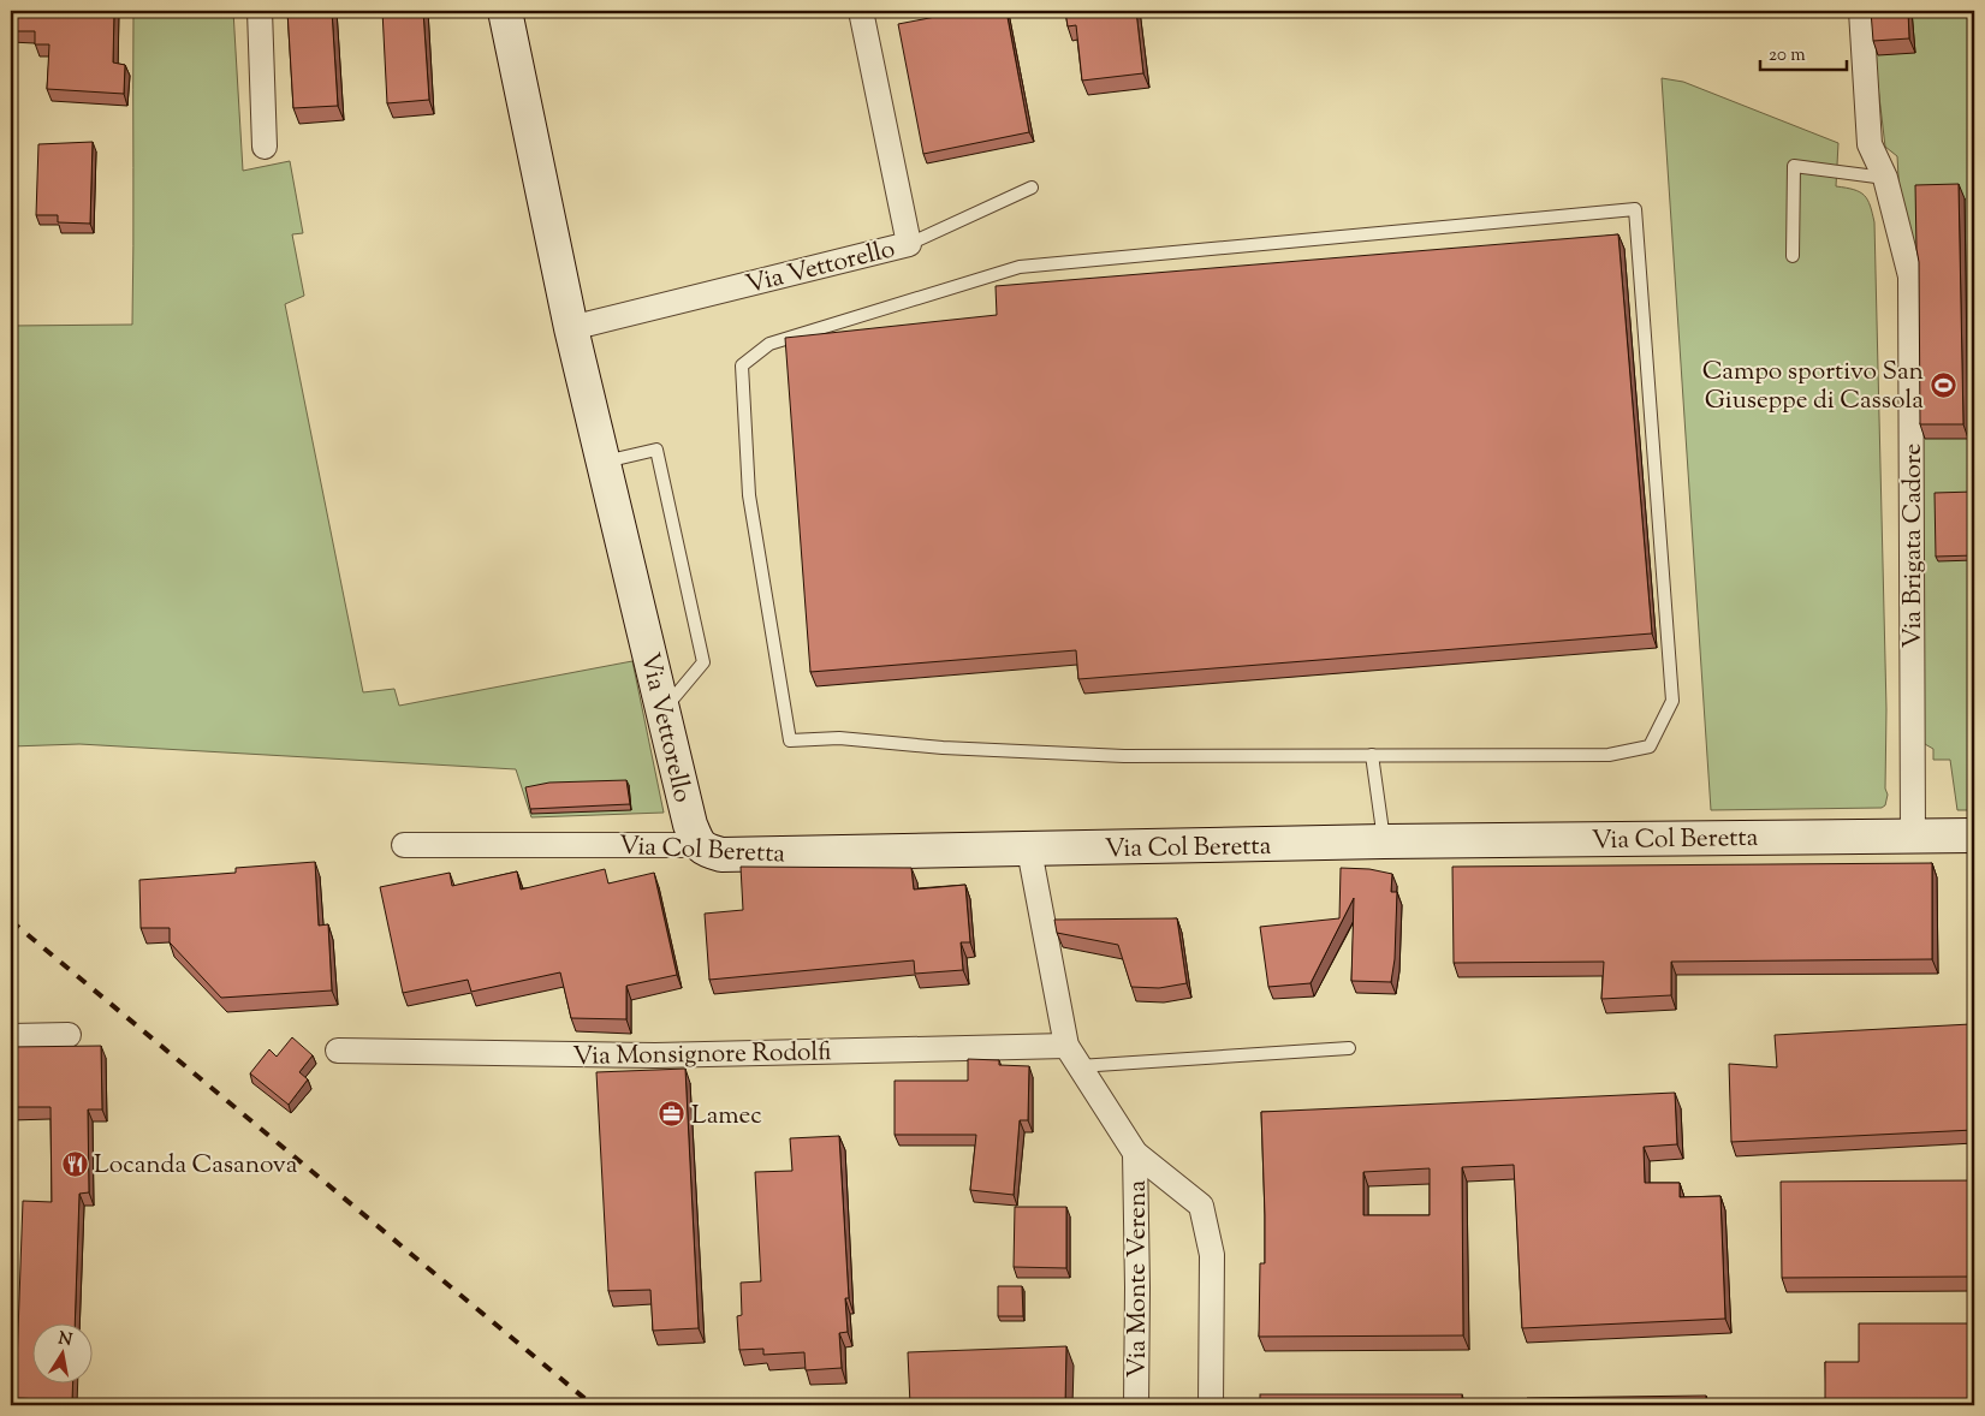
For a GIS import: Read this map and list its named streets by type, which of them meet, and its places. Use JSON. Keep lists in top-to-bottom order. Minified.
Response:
{"streets":{"street":["Via Vettorello","Via Brigata Cadore","Via Col Beretta","Via Monsignore Rodolfi","Via Monte Verena"]},"crossings":[["Via Vettorello","Via Col Beretta"],["Via Brigata Cadore","Via Col Beretta"],["Via Monsignore Rodolfi","Via Monte Verena"]],"places":{"sports":["Campo sportivo San Giuseppe di Cassola"],"office":["Lamec"],"restaurant":["Locanda Casanova"]},"scale_bar":"20 m","north":"top"}
